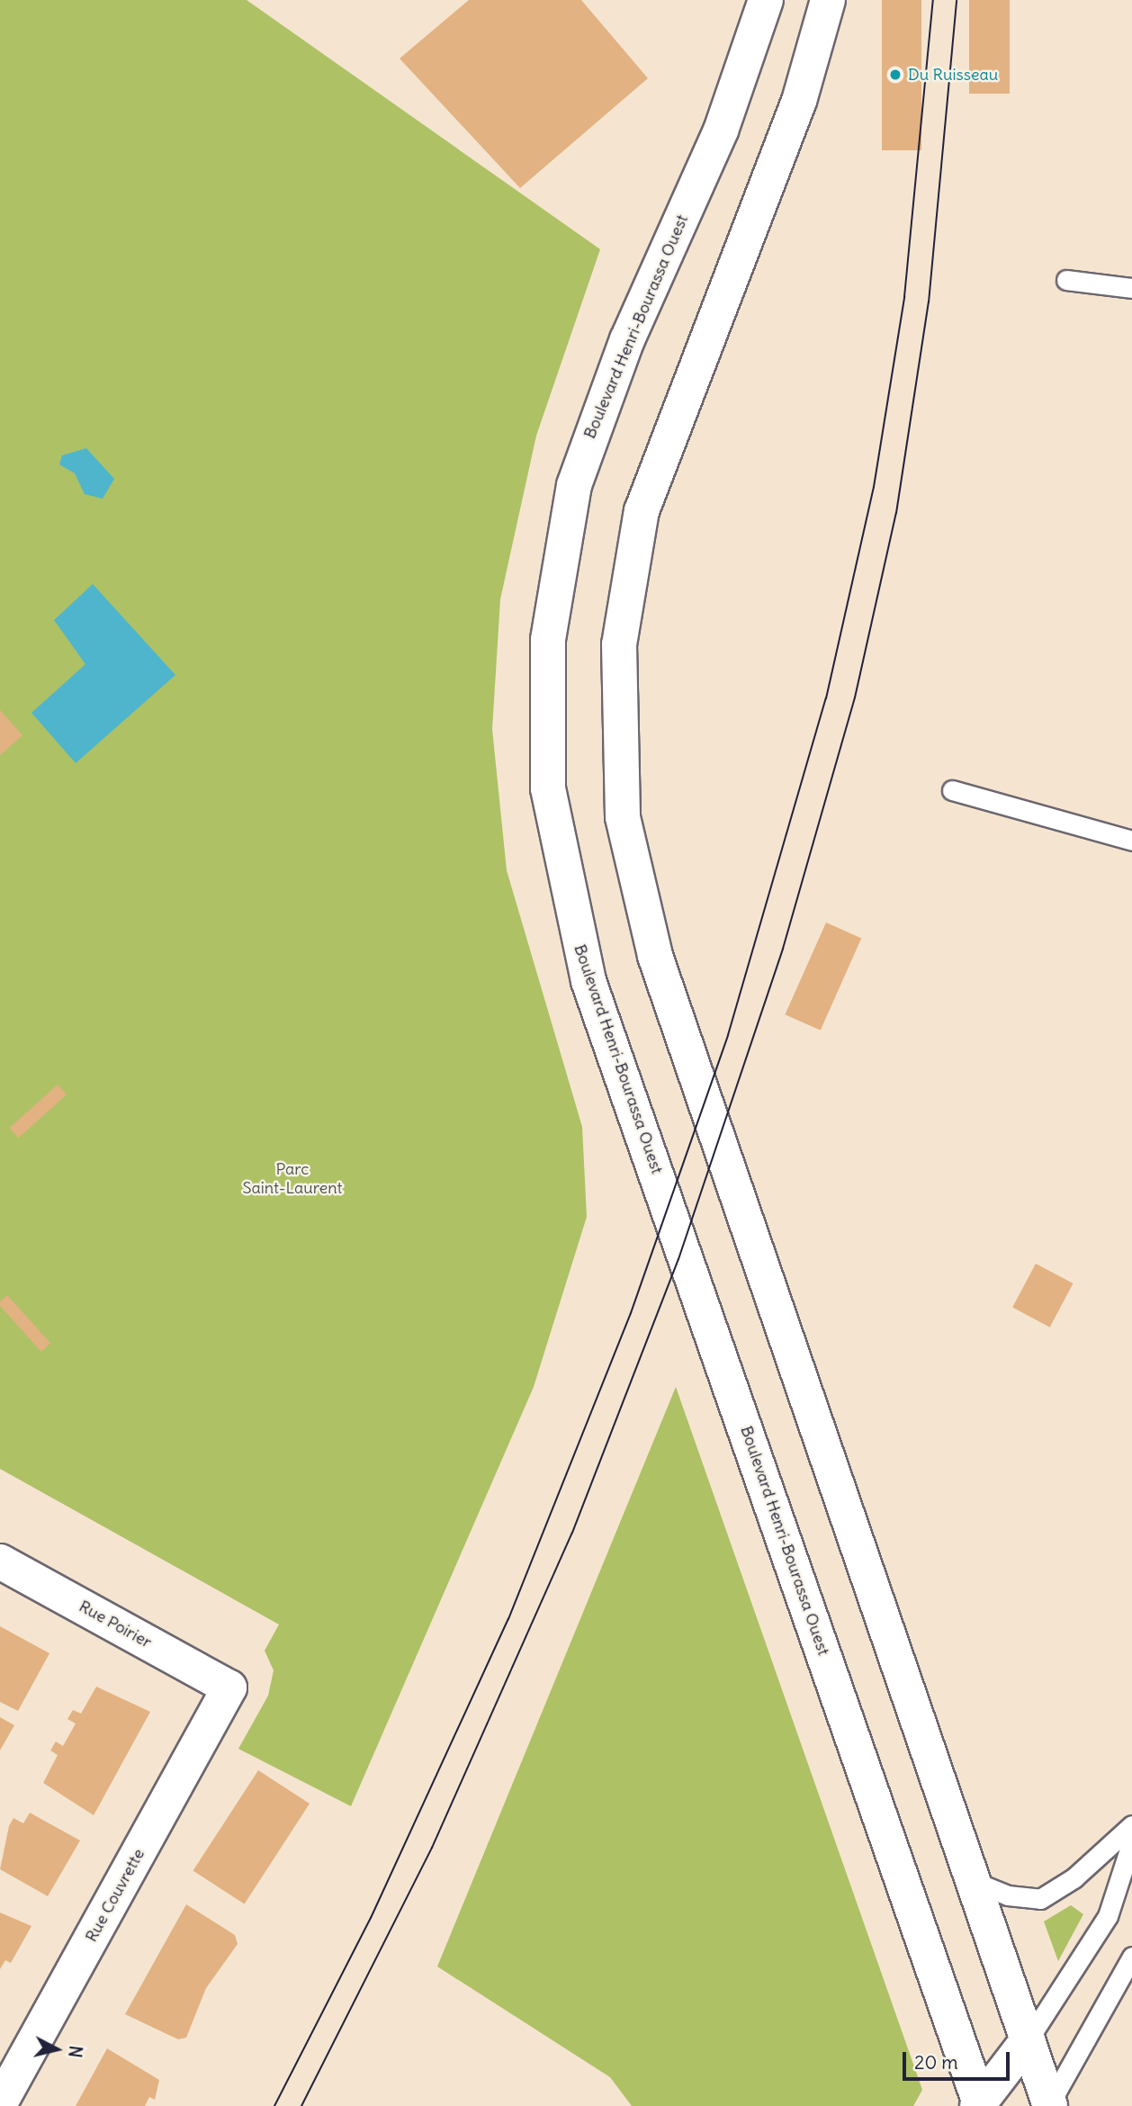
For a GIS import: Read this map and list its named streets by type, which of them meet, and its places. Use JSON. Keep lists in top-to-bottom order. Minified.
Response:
{"streets":{"main road":["Boulevard Henri-Bourassa Ouest","Rue Poirier","Rue Couvrette"]},"crossings":[["Rue Poirier","Rue Couvrette"]],"parks":["Parc Saint-Laurent"],"places":["Du Ruisseau"],"scale_bar":"20 m","north":"right"}
